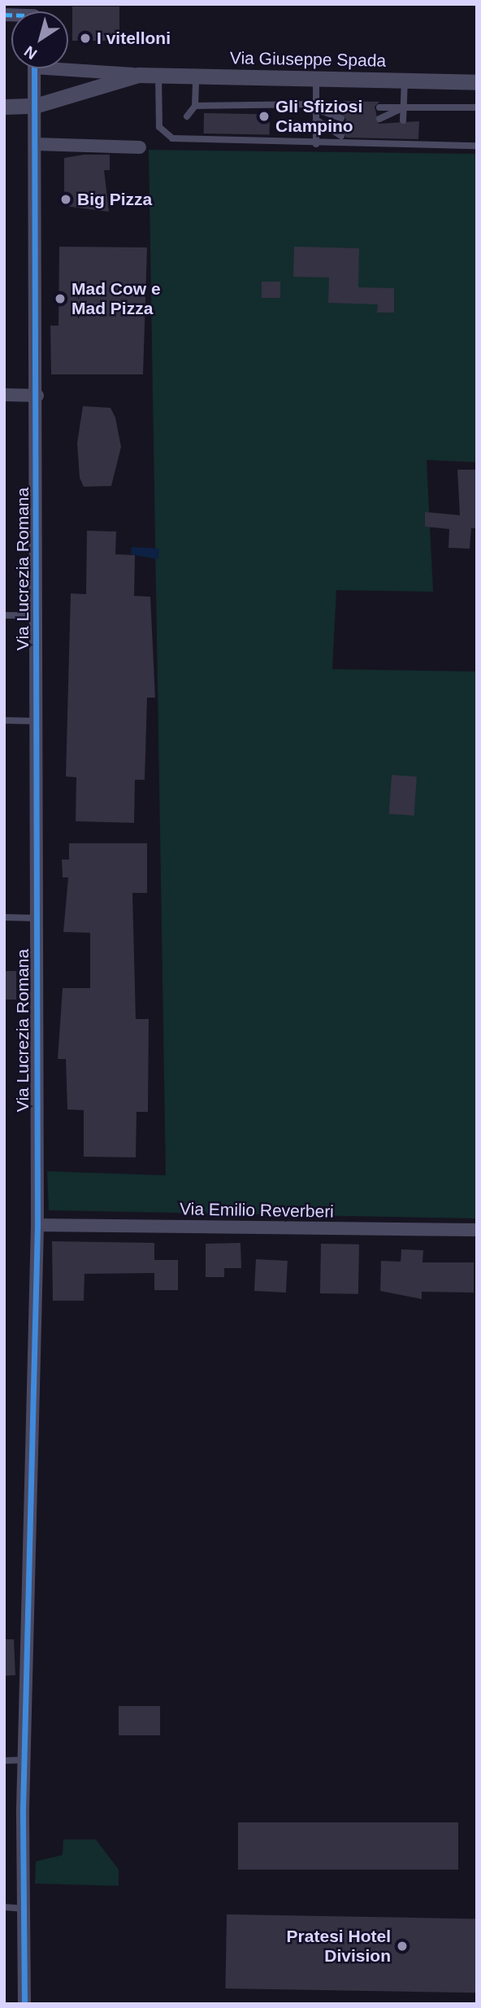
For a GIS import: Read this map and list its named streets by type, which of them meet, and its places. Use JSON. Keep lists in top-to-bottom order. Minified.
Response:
{"streets":{"street":["Via Giuseppe Spada","Via Lucrezia Romana","Via Emilio Reverberi"]},"crossings":[["Via Giuseppe Spada","Via Lucrezia Romana"],["Via Lucrezia Romana","Via Emilio Reverberi"]],"places":["I vitelloni","Gli Sfiziosi Ciampino","Big Pizza","Mad Cow e Mad Pizza","Pratesi Hotel Division"],"north":"bottom left"}
